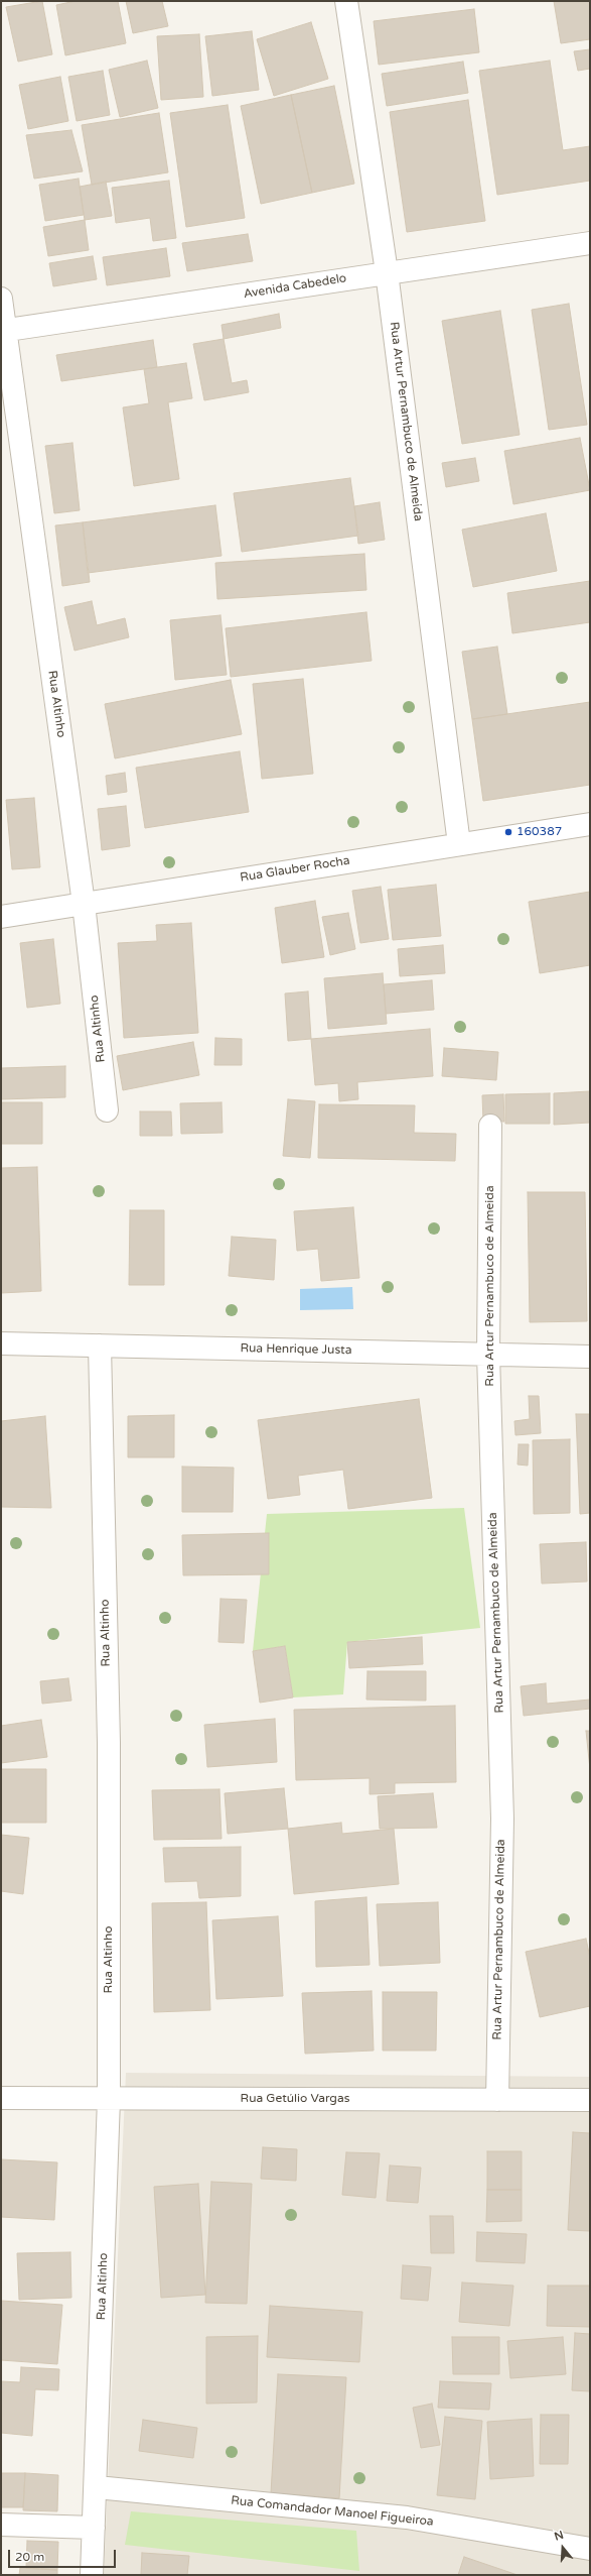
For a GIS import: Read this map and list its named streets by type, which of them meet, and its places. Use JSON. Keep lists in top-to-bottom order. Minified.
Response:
{"streets":{"street":["Avenida Cabedelo","Rua Artur Pernambuco de Almeida","Rua Altinho","Rua Glauber Rocha","Rua Henrique Justa","Rua Getúlio Vargas","Rua Comandador Manoel Figueiroa"]},"crossings":[["Avenida Cabedelo","Rua Artur Pernambuco de Almeida"],["Avenida Cabedelo","Rua Altinho"],["Rua Artur Pernambuco de Almeida","Rua Glauber Rocha"],["Rua Artur Pernambuco de Almeida","Rua Henrique Justa"],["Rua Artur Pernambuco de Almeida","Rua Getúlio Vargas"],["Rua Altinho","Rua Glauber Rocha"],["Rua Altinho","Rua Henrique Justa"],["Rua Altinho","Rua Getúlio Vargas"],["Rua Altinho","Rua Comandador Manoel Figueiroa"]],"places":["160387"],"scale_bar":"20 m","north":"top"}
